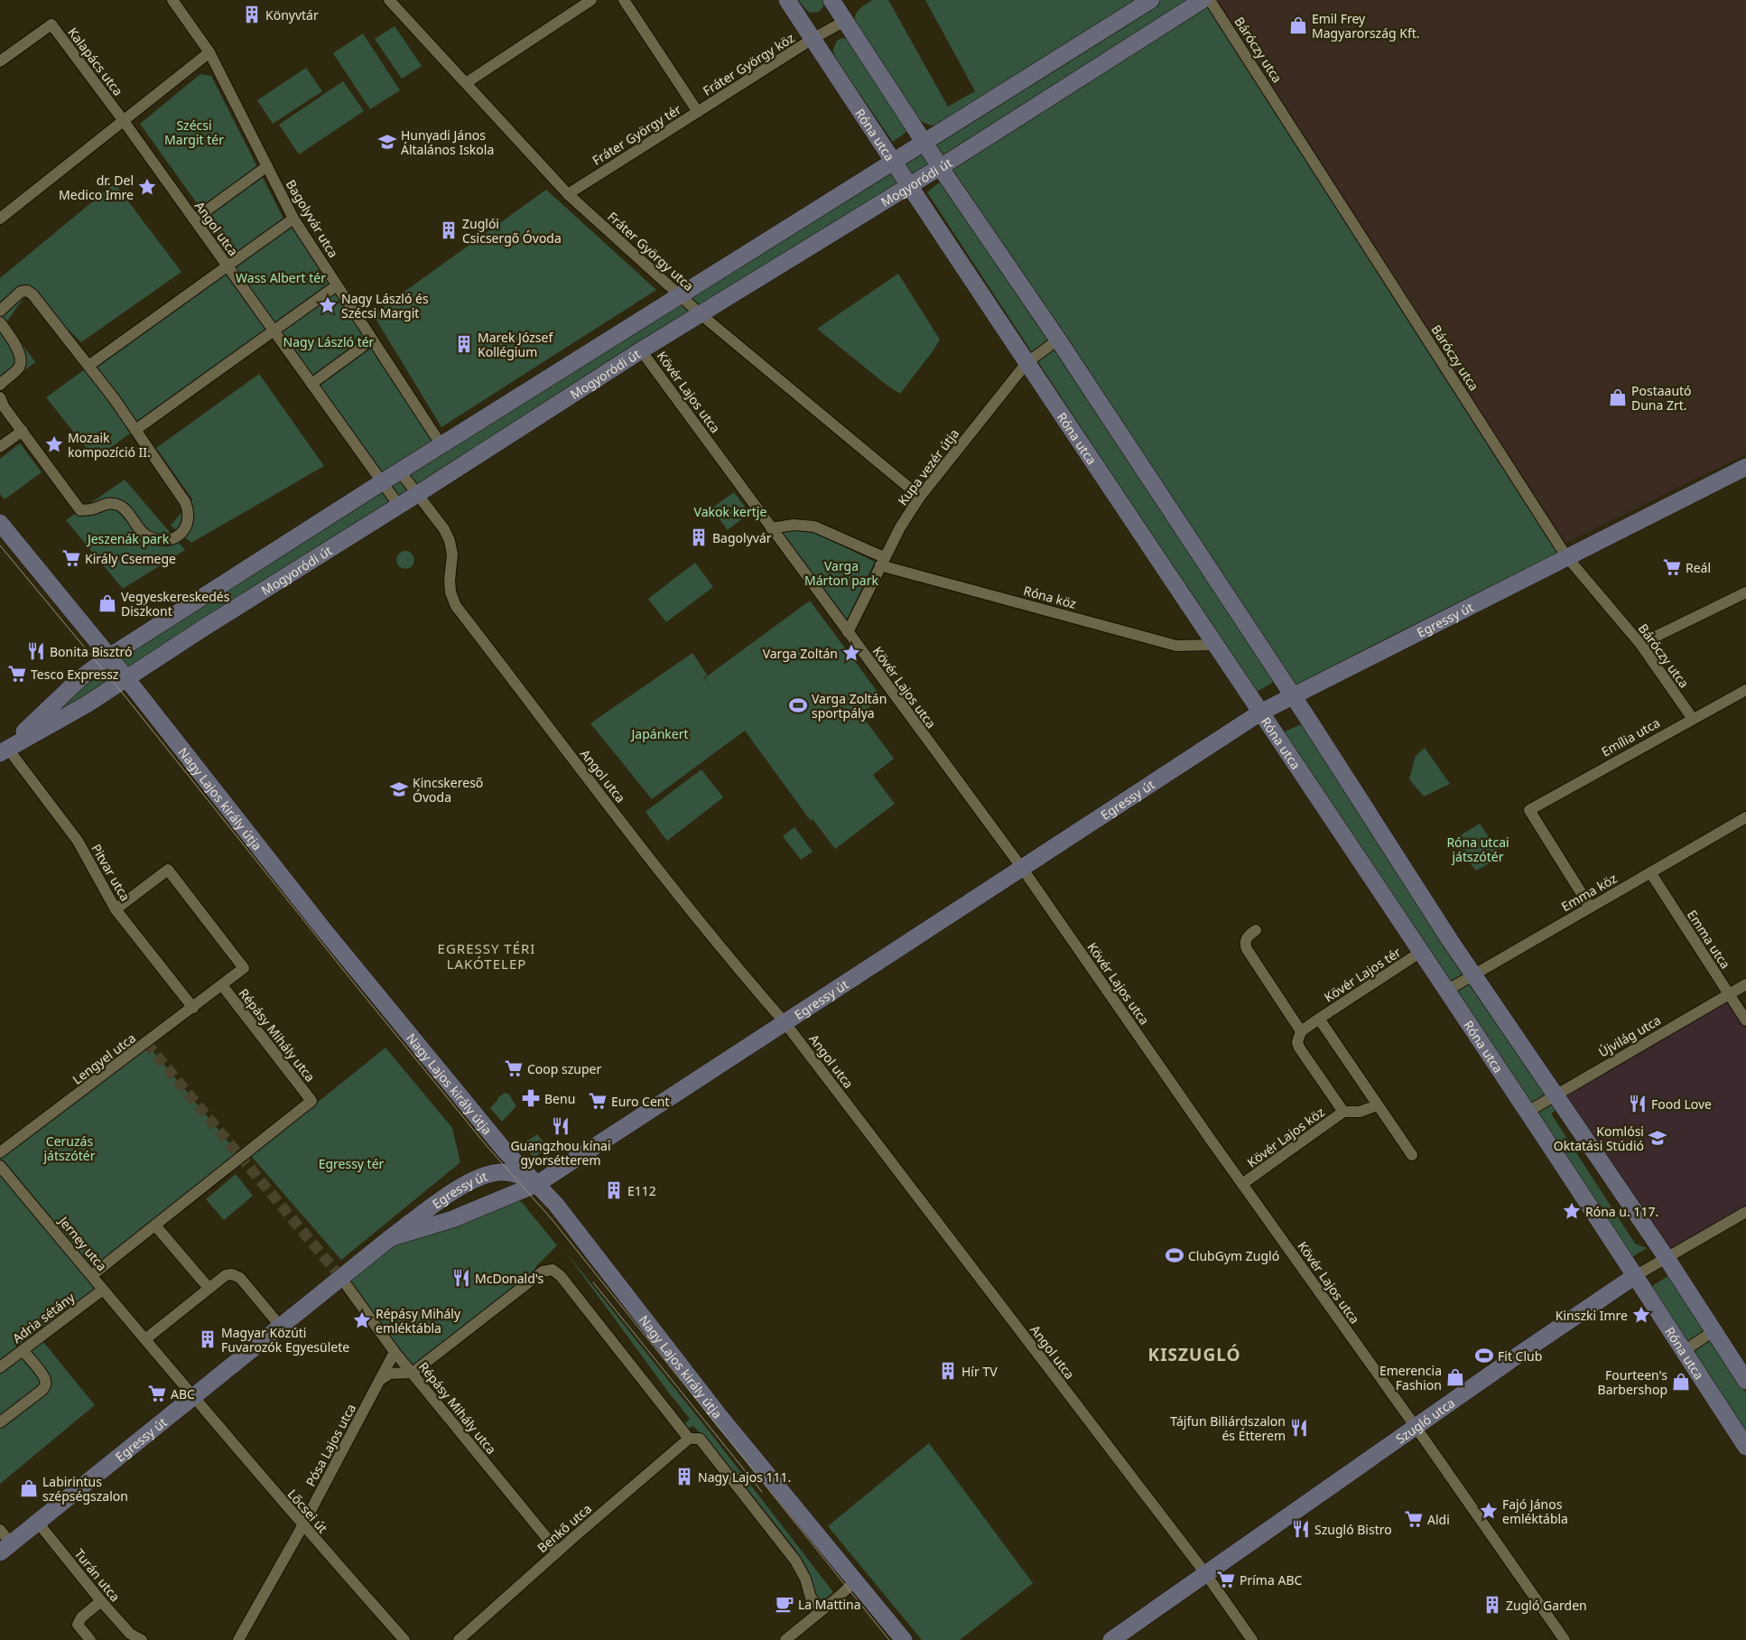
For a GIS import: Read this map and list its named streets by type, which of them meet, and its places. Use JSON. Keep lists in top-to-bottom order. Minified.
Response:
{"streets":{"street":["Báróczy utca","Kalapács utca","Fráter György köz","Róna utca","Fráter György tér","Mogyoródi út","Bagolyvár utca","Angol utca","Fráter György utca","Kövér Lajos utca","Kupa vezér útja","Róna köz","Egressy út","Emília utca","Nagy Lajos király útja","Pitvar utca","Emma köz","Emma utca","Kövér Lajos tér","Répásy Mihály utca","Újvilág utca","Lengyel utca","Kövér Lajos köz","Jerney utca","Adria sétány","Szugló utca","Pósa Lajos utca","Lőcsei út","Benkő utca","Turán utca"]},"crossings":[["Báróczy utca","Egressy út"],["Báróczy utca","Emília utca"],["Kalapács utca","Angol utca"],["Fráter György köz","Róna utca"],["Fráter György köz","Fráter György tér"],["Róna utca","Mogyoródi út"],["Róna utca","Kupa vezér útja"],["Róna utca","Róna köz"],["Róna utca","Egressy út"],["Róna utca","Emma köz"],["Róna utca","Kövér Lajos tér"],["Róna utca","Újvilág utca"],["Róna utca","Szugló utca"],["Fráter György tér","Fráter György utca"],["Mogyoródi út","Angol utca"],["Mogyoródi út","Fráter György utca"],["Mogyoródi út","Kövér Lajos utca"],["Mogyoródi út","Nagy Lajos király útja"],["Mogyoródi út","Pitvar utca"],["Angol utca","Egressy út"],["Angol utca","Szugló utca"],["Fráter György utca","Kupa vezér útja"],["Kövér Lajos utca","Kupa vezér útja"],["Kövér Lajos utca","Róna köz"],["Kövér Lajos utca","Egressy út"],["Kövér Lajos utca","Kövér Lajos köz"],["Kövér Lajos utca","Szugló utca"],["Kupa vezér útja","Róna köz"],["Egressy út","Nagy Lajos király útja"],["Egressy út","Répásy Mihály utca"],["Egressy út","Jerney utca"],["Egressy út","Lőcsei út"],["Egressy út","Turán utca"],["Emília utca","Emma köz"],["Pitvar utca","Lengyel utca"],["Emma köz","Emma utca"],["Emma utca","Újvilág utca"],["Répásy Mihály utca","Lengyel utca"],["Répásy Mihály utca","Pósa Lajos utca"],["Répásy Mihály utca","Benkő utca"],["Jerney utca","Adria sétány"],["Jerney utca","Lőcsei út"],["Pósa Lajos utca","Lőcsei út"]],"districts":["EGRESSY TÉRI LAKÓTELEP","KISZUGLÓ"],"parks":["Szécsi Margit tér","Wass Albert tér","Nagy László tér","Vakok kertje","Jeszenák park","Varga Márton park","Japánkert","Róna utcai játszótér","Ceruzás játszótér","Egressy tér"],"places":{"building":["Könyvtár","Zuglói Csicsergő Óvoda","Marek József Kollégium","Bagolyvár","E112","Magyar Közúti Fuvarozók Egyesülete","Hír TV","Nagy Lajos 111.","Zugló Garden"],"shop":["Emil Frey Magyarország Kft.","Postaautó Duna Zrt.","Vegyeskereskedés Diszkont","Emerencia Fashion","Fourteen's Barbershop","Labirintus szépségszalon"],"school or university":["Hunyadi János Általános Iskola","Kincskereső Óvoda","Komlósi Oktatási Stúdió"],"place":["dr. Del Medico Imre","Nagy László és Szécsi Margit","Mozaik kompozíció II.","Varga Zoltán","Róna u. 117.","Kinszki Imre","Répásy Mihály emléktábla","Fajó János emléktábla"],"supermarket":["Király Csemege","Reál","Tesco Expressz","Coop szuper","Euro Cent","ABC","Aldi","Príma ABC"],"restaurant":["Bonita Bisztró","Food Love","Guangzhou kínai gyorsétterem","McDonald's","Tájfun Biliárdszalon és Étterem","Szugló Bistro"],"sports":["Varga Zoltán sportpálya","ClubGym Zugló","Fit Club"],"pharmacy":["Benu"],"cafe":["La Mattina"]}}
